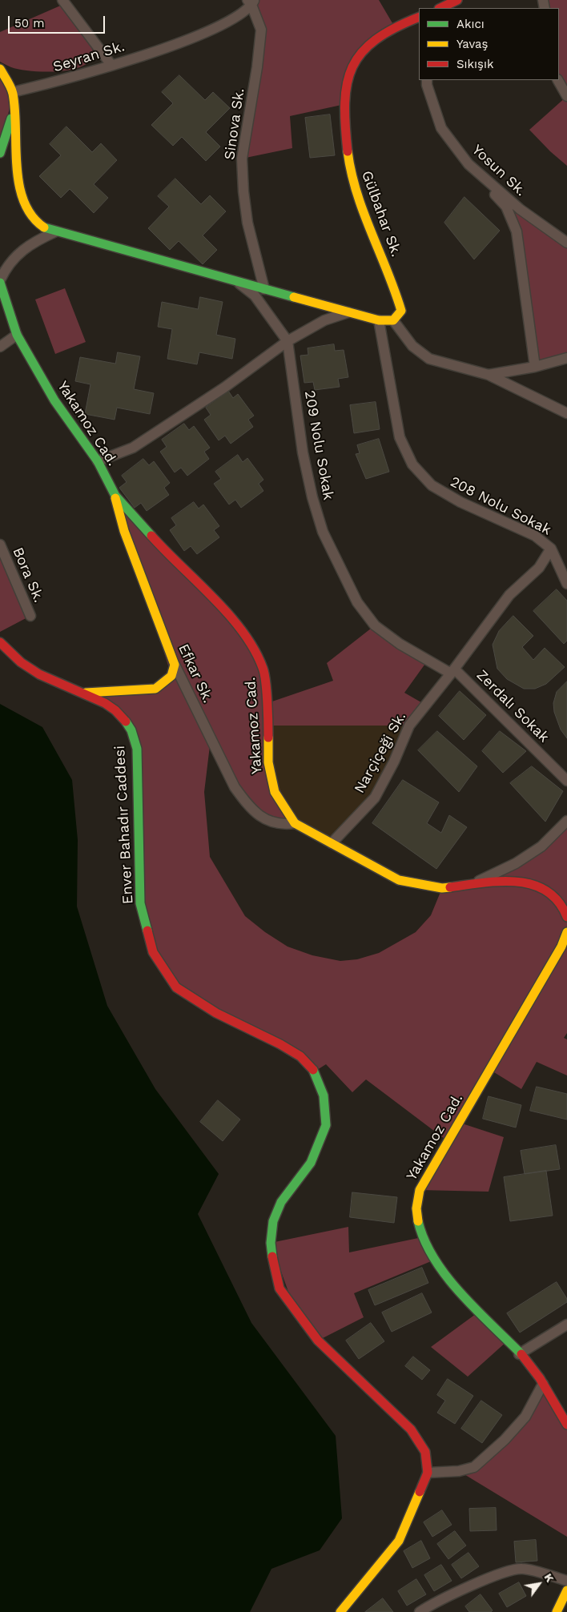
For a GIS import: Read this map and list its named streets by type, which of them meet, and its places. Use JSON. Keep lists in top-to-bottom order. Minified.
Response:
{"streets":{"street":["Seyran Sk.","Sinova Sk.","Yosun Sk.","Gülbahar Sk.","Yakamoz Cad.","209 Nolu Sokak","208 Nolu Sokak","Bora Sk.","Efkar Sk.","Zerdalı Sokak","Narçiçeği Sk.","Enver Bahadır Caddesi"]},"crossings":[["Seyran Sk.","Sinova Sk."],["Yakamoz Cad.","Efkar Sk."],["Yakamoz Cad.","Narçiçeği Sk."],["209 Nolu Sokak","Zerdalı Sokak"],["209 Nolu Sokak","Narçiçeği Sk."],["Zerdalı Sokak","Narçiçeği Sk."]],"legend":["Akıcı","Yavaş","Sıkışık"],"scale_bar":"50 m","north":"top right"}
